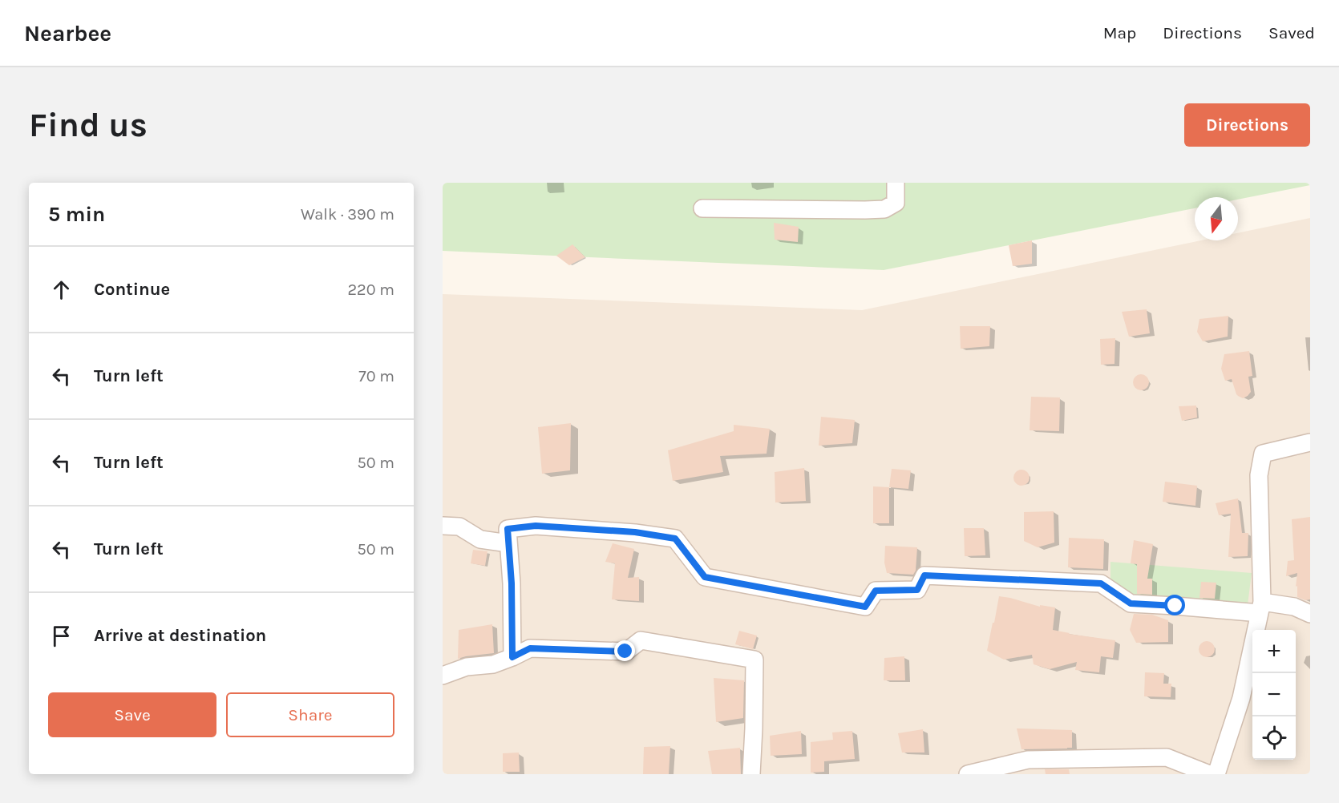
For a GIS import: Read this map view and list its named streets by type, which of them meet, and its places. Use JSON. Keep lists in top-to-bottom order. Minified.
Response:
{"north":"bottom","page":{"header":"Nearbee","nav":["Map","Directions","Saved"],"buttons":["Directions",["Save","Share"]],"title":"Find us","heading":["5 min","Walk · 390 m"],"list":[["Continue","220 m"],["Turn left","70 m"],["Turn left","50 m"],["Turn left","50 m"],"Arrive at destination"],"map_buttons":["+","−"]}}
